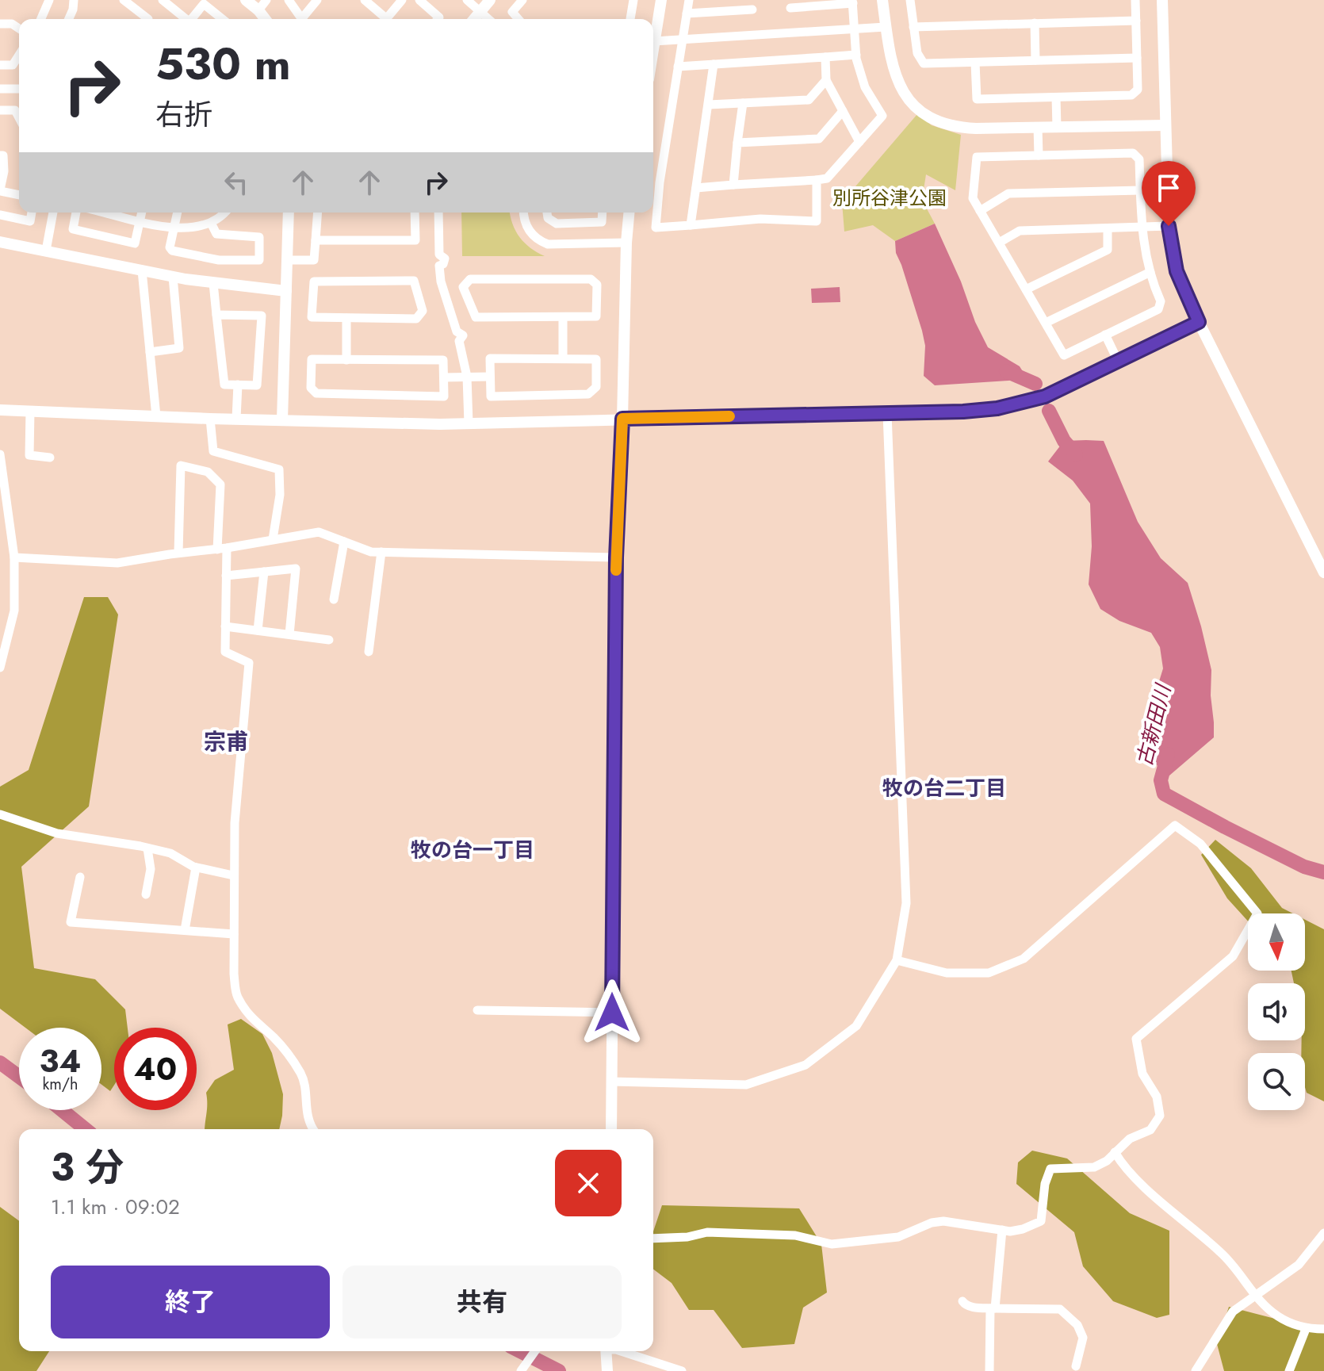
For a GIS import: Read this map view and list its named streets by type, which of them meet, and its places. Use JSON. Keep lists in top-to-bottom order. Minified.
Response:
{"districts":["宗甫","牧の台二丁目","牧の台一丁目"],"water":["古新田川"],"parks":["別所谷津公園"],"north":"bottom","page":{"turn":["530 m","右折"],"speed":"34 km/h","limit":"40","heading":["3 分","1.1 km · 09:02"],"buttons":["終了","共有"]}}
